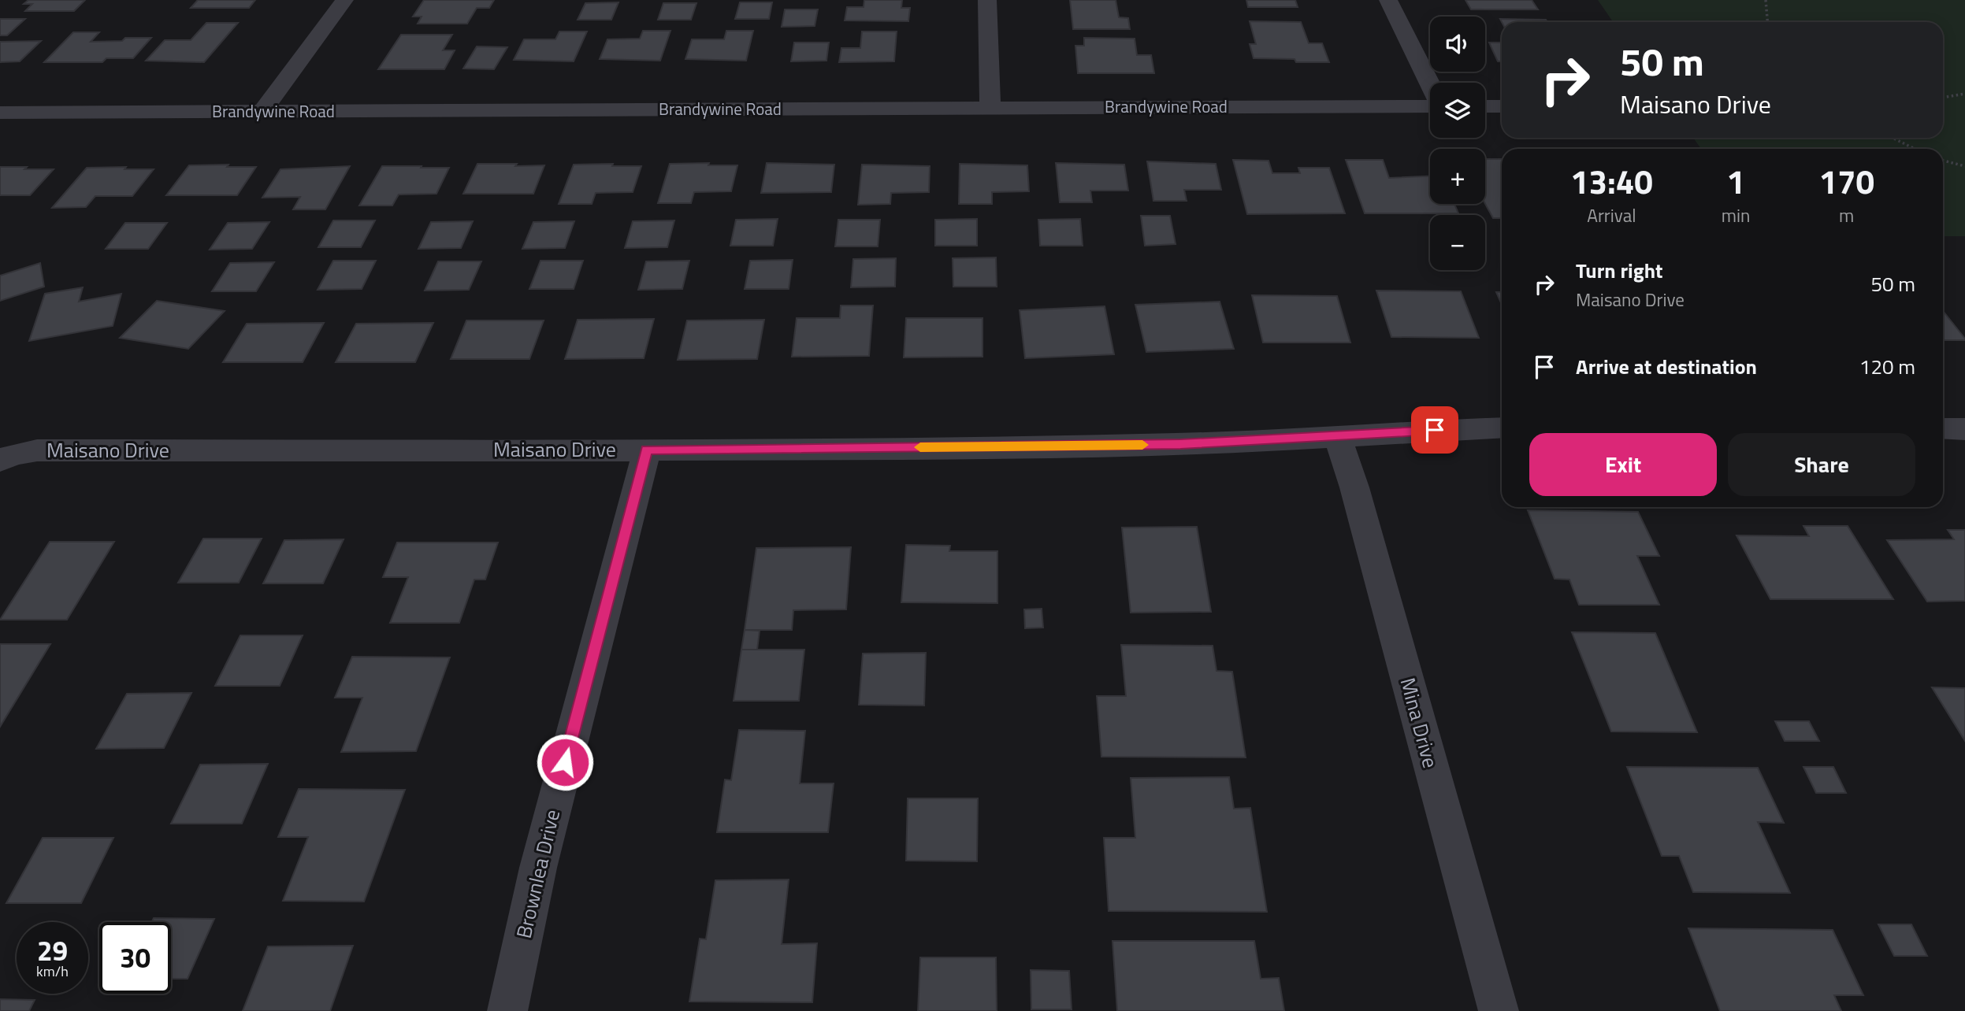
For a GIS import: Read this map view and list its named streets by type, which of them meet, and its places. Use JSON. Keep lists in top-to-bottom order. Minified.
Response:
{"streets":{"street":["Brandywine Road","Maisano Drive","Mina Drive","Brownlea Drive"]},"crossings":[["Maisano Drive","Mina Drive"],["Maisano Drive","Brownlea Drive"]],"page":{"map_buttons":["+","−"],"turn":["50 m","Maisano Drive"],"eta":["13:40","Arrival","1","min","170","m"],"list":[{"name":"Turn right","note":"Maisano Drive","value":"50 m"},{"name":"Arrive at destination","value":"120 m"}],"buttons":["Exit","Share"],"speed":"29 km/h","limit":"30"}}
